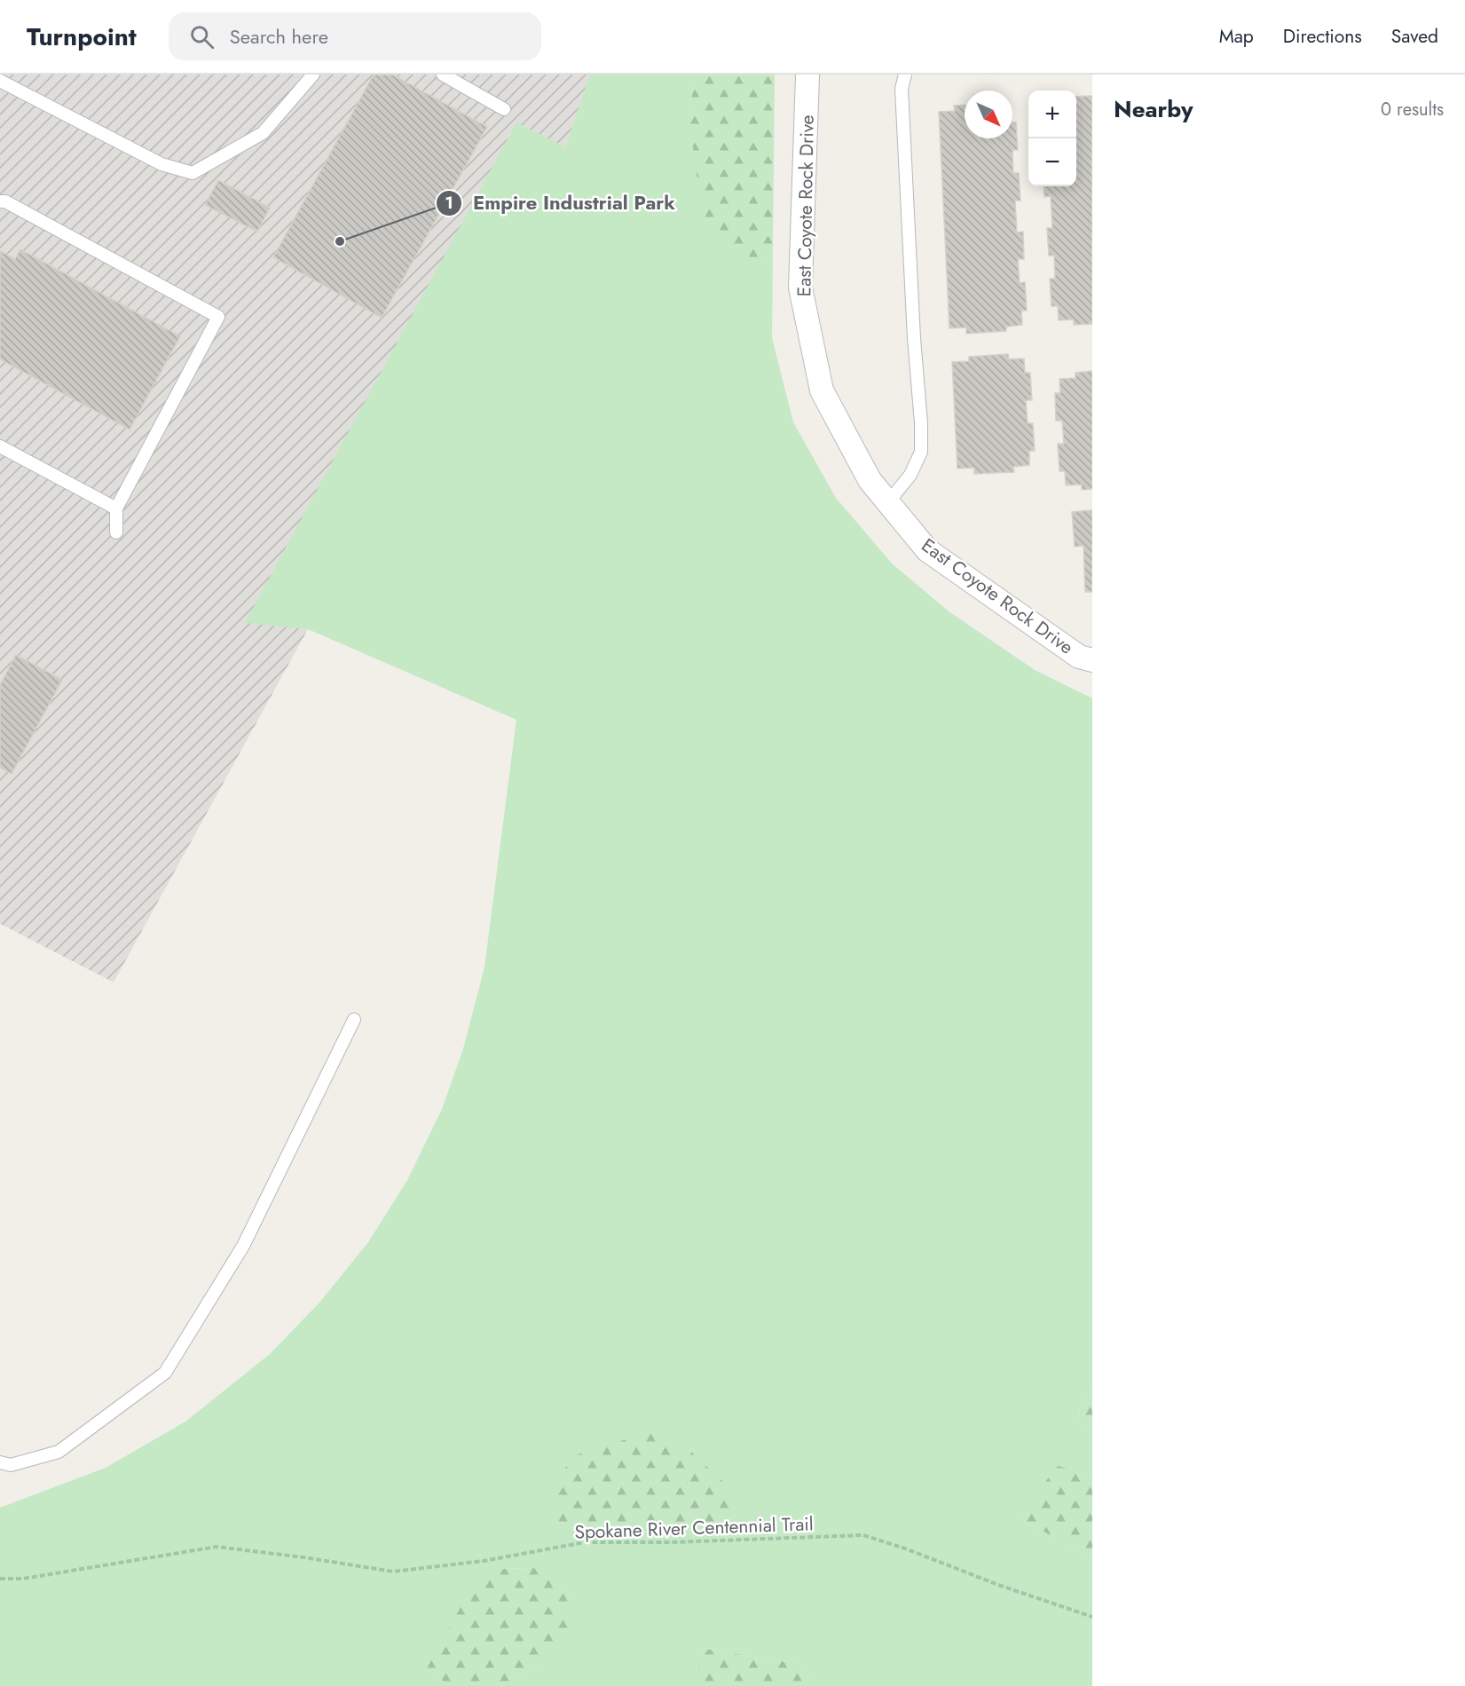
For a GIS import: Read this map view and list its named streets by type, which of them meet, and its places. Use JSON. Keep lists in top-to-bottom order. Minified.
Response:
{"streets":{"street":["East Coyote Rock Drive"],"path":["Spokane River Centennial Trail"]},"places":["Empire Industrial Park"],"north":"bottom right","page":{"header":"Turnpoint","search":"Search here","nav":["Map","Directions","Saved"],"heading":["Nearby","0 results"],"map_buttons":["+","−"]}}
